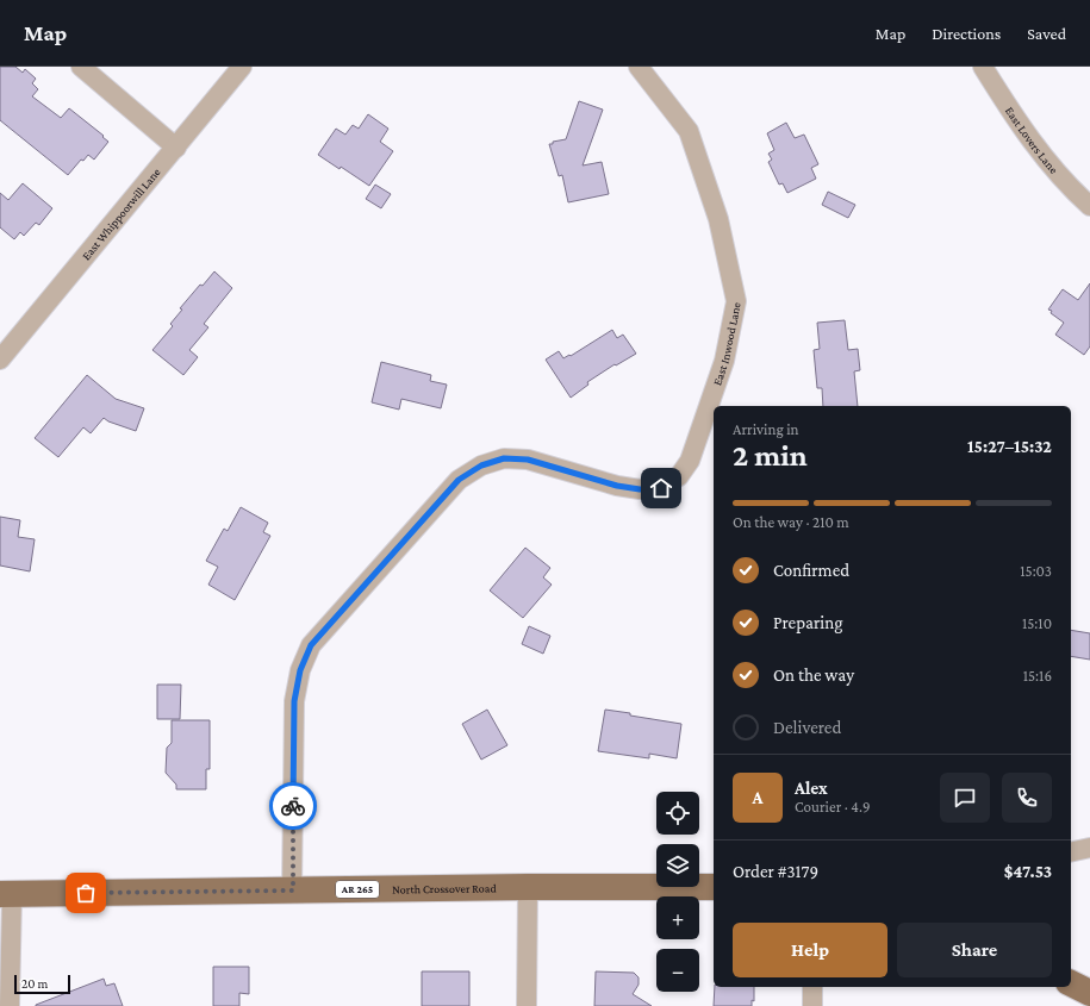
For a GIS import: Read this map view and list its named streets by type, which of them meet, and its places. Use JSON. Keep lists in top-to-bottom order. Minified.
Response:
{"streets":{"main road":["North Crossover Road","AR 265"],"street":["East Lovers Lane","East Whippoorwill Lane","East Inwood Lane"]},"crossings":[["East Inwood Lane","North Crossover Road"]],"scale_bar":"20 m","page":{"header":"Map","nav":["Map","Directions","Saved"],"heading":["2 min","Arriving in","15:27–15:32"],"panel":["Alex","Courier · 4.9","Order #3179","$47.53"],"bar":"On the way · 210 m","list":[["Confirmed","15:03"],["Preparing","15:10"],["On the way","15:16"],"Delivered"],"round":"A","map_buttons":["+","−"],"buttons":["Help","Share"],"scale":"20 m"}}
